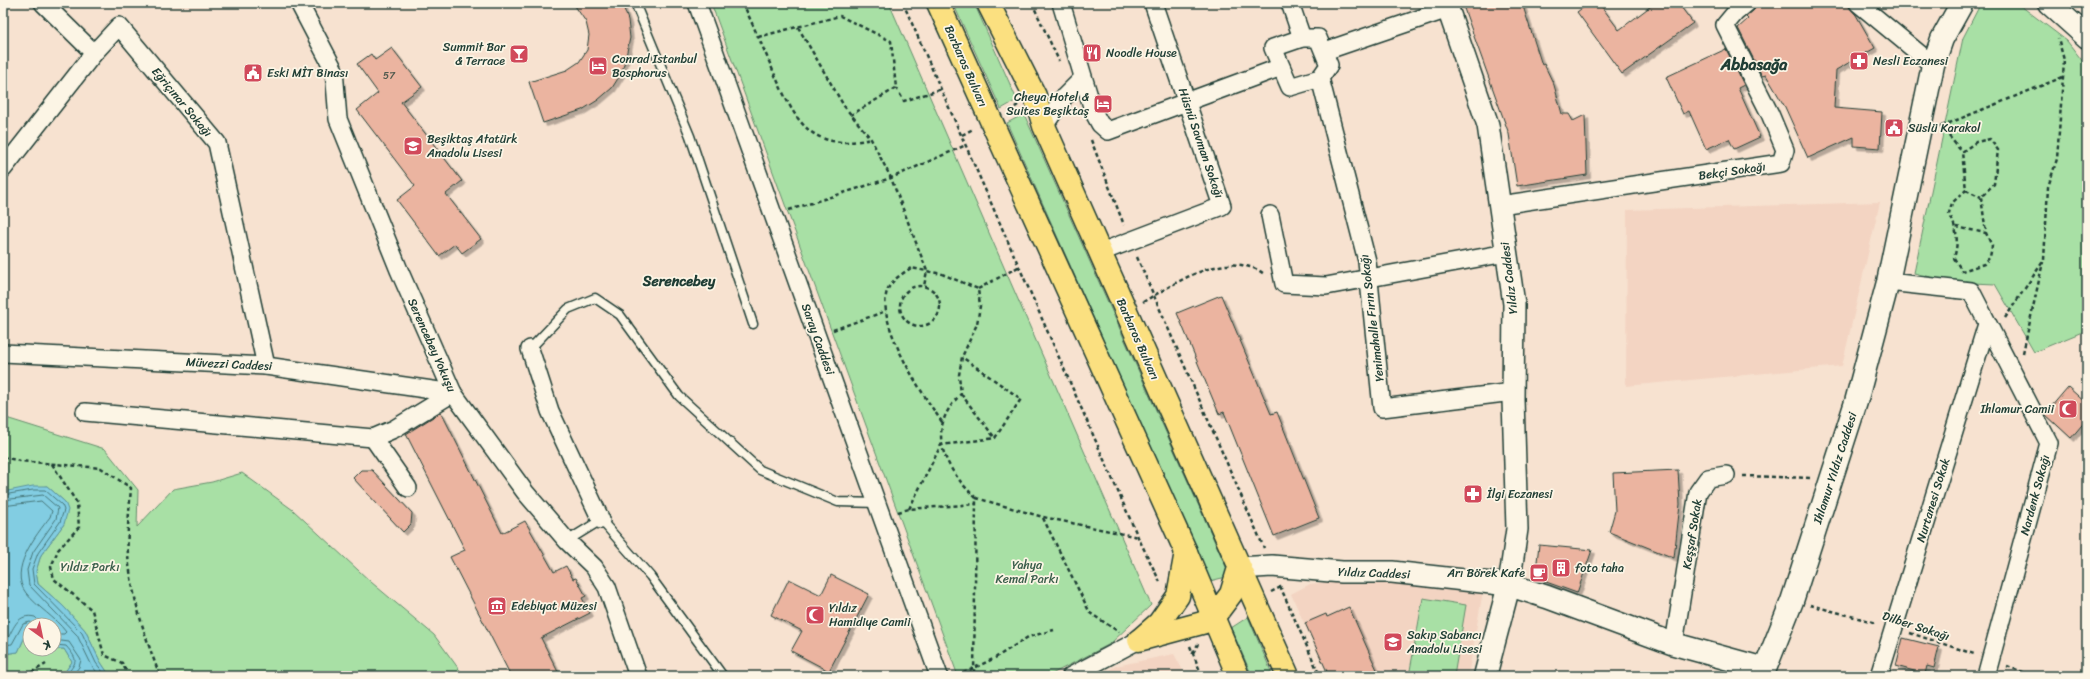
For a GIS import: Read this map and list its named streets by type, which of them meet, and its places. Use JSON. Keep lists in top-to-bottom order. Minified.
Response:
{"streets":{"main road":["Barbaros Bulvarı","Yıldız Caddesi","Ihlamur Yıldız Caddesi"],"street":["Eğriçınar Sokağı","Hüsnü Savman Sokağı","Bekçi Sokağı","Yenimahalle Fırın Sokağı","Saray Caddesi","Serencebey Yokuşu","Müvezzi Caddesi","Nardenk Sokağı","Nurtanesi Sokak","Keşşaf Sokak"],"path":["Dilber Sokağı"]},"crossings":[["Barbaros Bulvarı","Hüsnü Savman Sokağı"],["Barbaros Bulvarı","Yıldız Caddesi"],["Eğriçınar Sokağı","Müvezzi Caddesi"],["Bekçi Sokağı","Yıldız Caddesi"],["Yıldız Caddesi","Yenimahalle Fırın Sokağı"],["Yıldız Caddesi","Ihlamur Yıldız Caddesi"],["Serencebey Yokuşu","Müvezzi Caddesi"],["Ihlamur Yıldız Caddesi","Nardenk Sokağı"],["Ihlamur Yıldız Caddesi","Keşşaf Sokak"],["Ihlamur Yıldız Caddesi","Dilber Sokağı"],["Nardenk Sokağı","Nurtanesi Sokak"],["Nardenk Sokağı","Dilber Sokağı"],["Nurtanesi Sokak","Dilber Sokağı"]],"districts":["Abbasağa","Serencebey"],"parks":["Yahya Kemal Parkı","Yıldız Parkı"],"places":{"restaurant":["Noodle House"],"bar":["Summit Bar & Terrace"],"pharmacy":["Nesli Eczanesi","İlgi Eczanesi"],"hotel":["Conrad Istanbul Bosphorus","Cheya Hotel & Suites Beşiktaş"],"public building":["Eski MİT Binası","Süslü Karakol"],"school or university":["Beşiktaş Atatürk Anadolu Lisesi","Sakıp Sabancı Anadolu Lisesi"],"mosque":["Ihlamur Camii","Yıldız Hamidiye Camii"],"building":["foto taha"],"cafe":["Arı Börek Kafe"],"museum":["Edebiyat Müzesi"]},"house_numbers":["57"],"north":"bottom right"}
